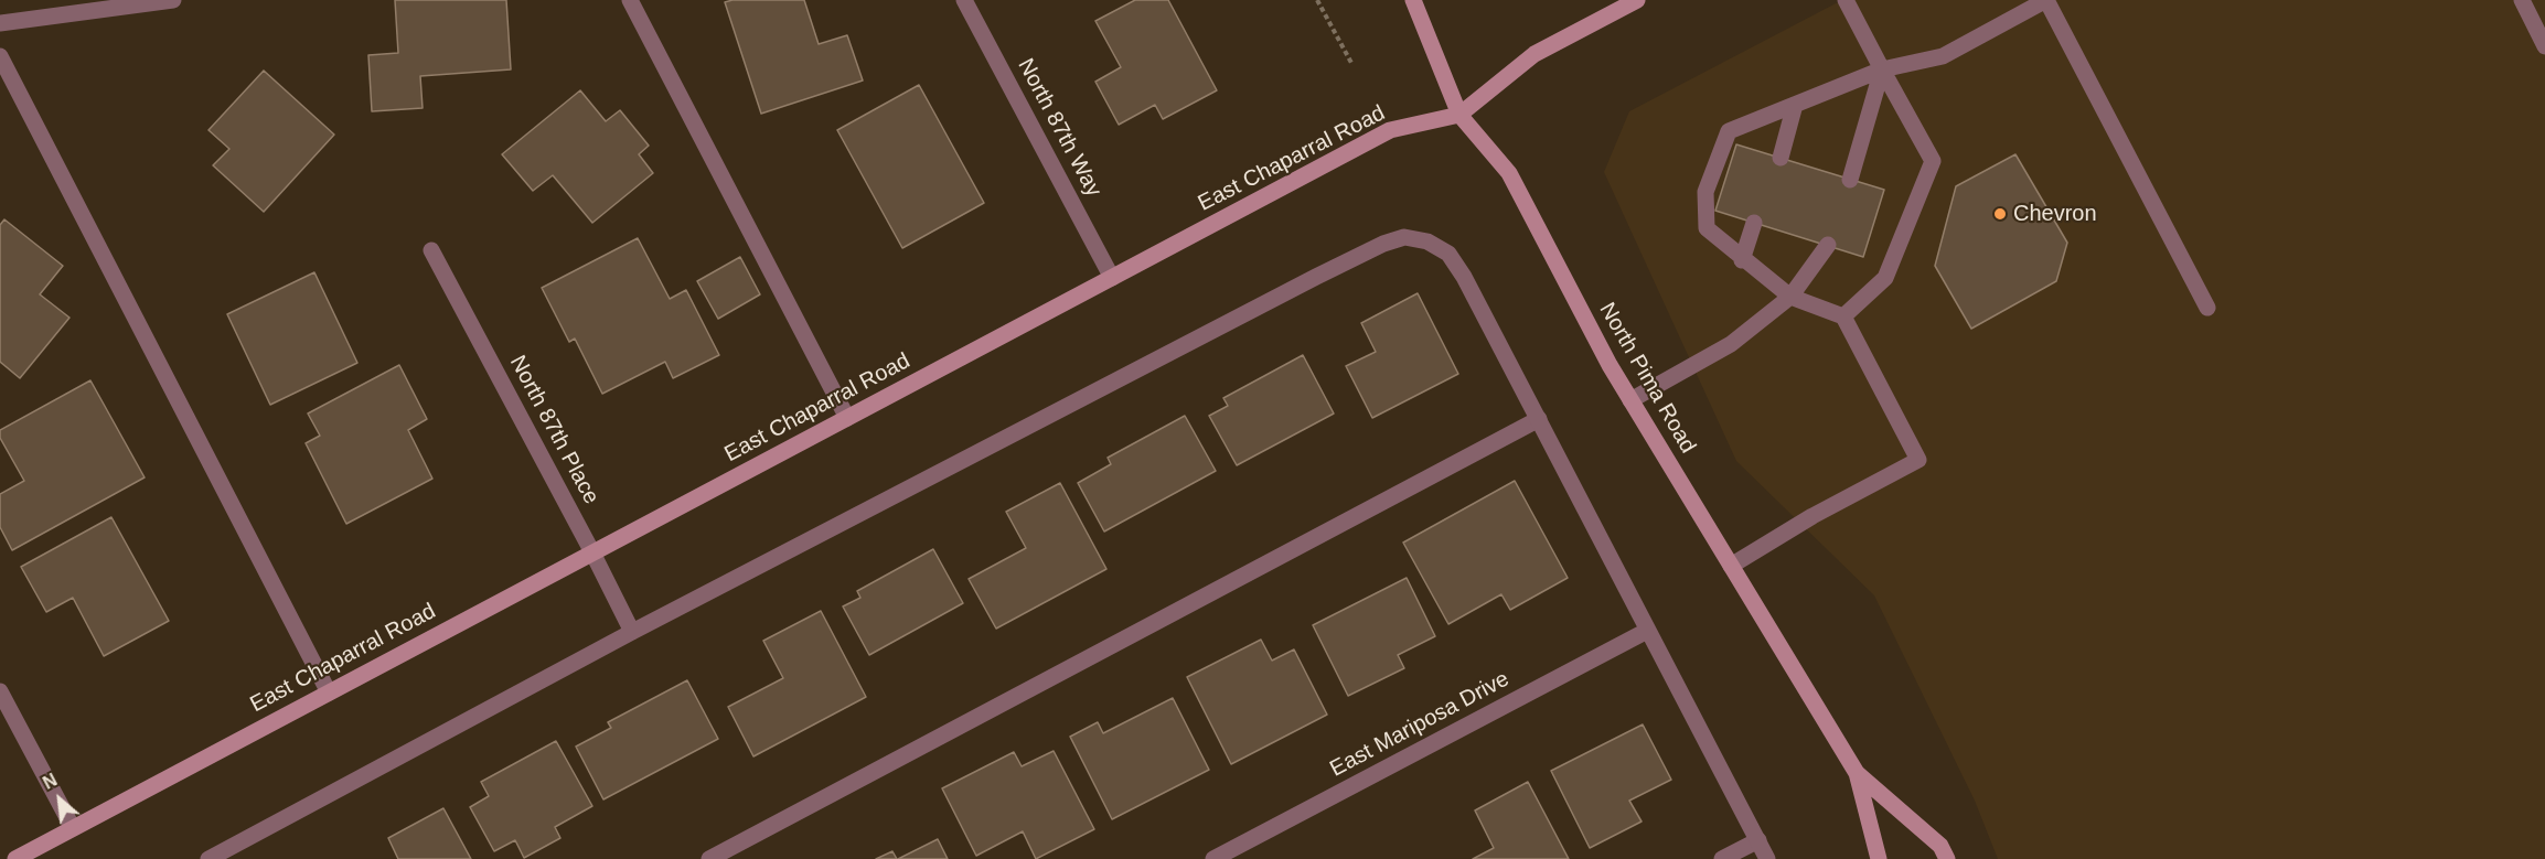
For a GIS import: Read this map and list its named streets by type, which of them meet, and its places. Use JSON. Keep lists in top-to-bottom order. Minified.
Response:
{"streets":{"main road":["East Chaparral Road","North Pima Road"],"street":["North 87th Way","North 87th Place","East Mariposa Drive"]},"crossings":[["North 87th Way","East Chaparral Road"],["East Chaparral Road","North Pima Road"],["East Chaparral Road","North 87th Place"]],"places":["Chevron"],"north":"top left"}
